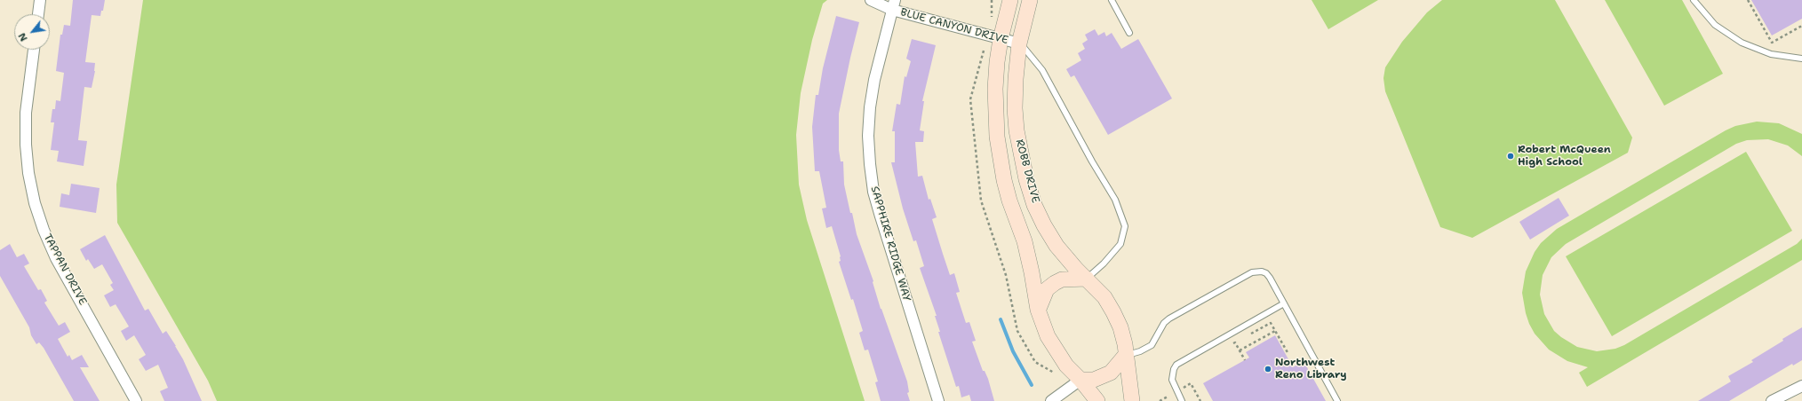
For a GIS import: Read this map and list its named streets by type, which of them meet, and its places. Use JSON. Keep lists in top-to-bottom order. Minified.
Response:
{"streets":{"street":["BLUE CANYON DRIVE","ROBB DRIVE","SAPPHIRE RIDGE WAY","TAPPAN DRIVE"]},"crossings":[["BLUE CANYON DRIVE","ROBB DRIVE"],["BLUE CANYON DRIVE","SAPPHIRE RIDGE WAY"]],"places":["Robert McQueen High School","Northwest Reno Library"],"north":"bottom left"}
